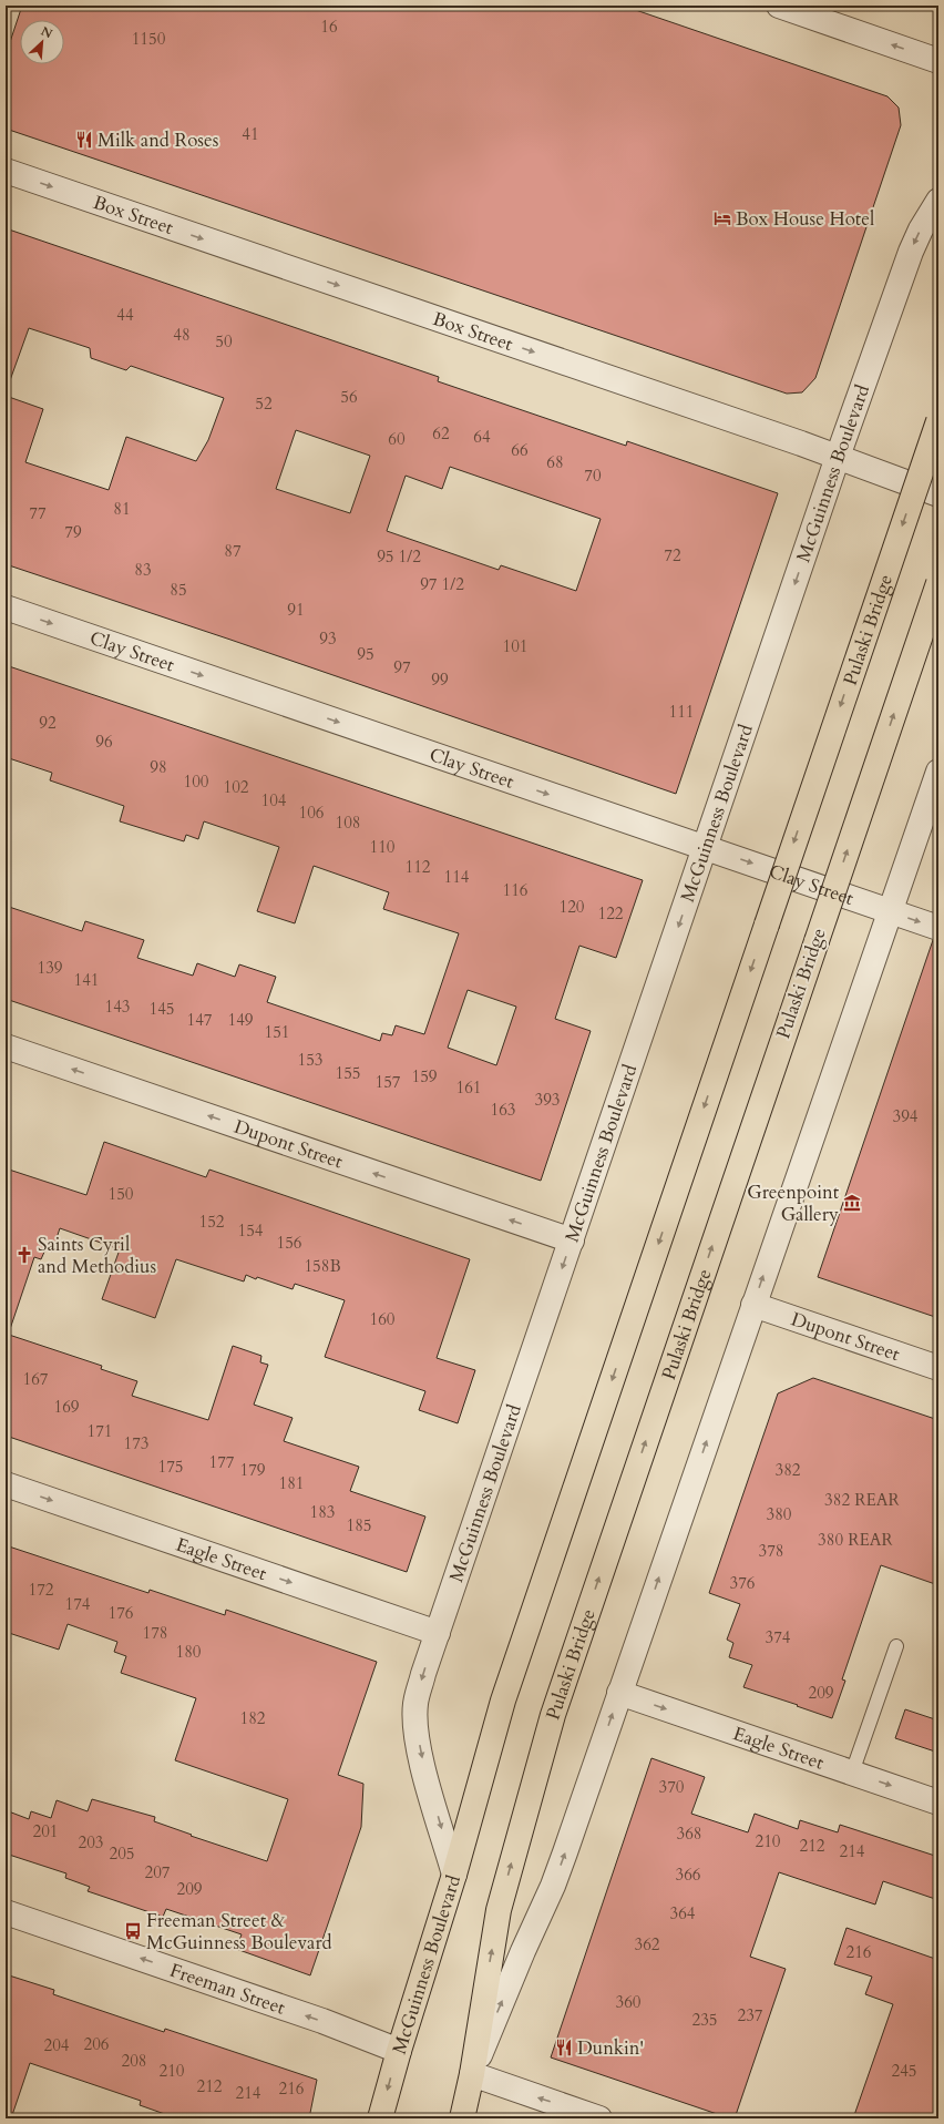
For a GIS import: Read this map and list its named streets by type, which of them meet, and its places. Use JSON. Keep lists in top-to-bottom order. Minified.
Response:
{"streets":{"main road":["McGuinness Boulevard","Pulaski Bridge"],"street":["Box Street","Clay Street","Dupont Street","Eagle Street","Freeman Street"]},"crossings":[["Box Street","McGuinness Boulevard"],["McGuinness Boulevard","Pulaski Bridge"],["McGuinness Boulevard","Clay Street"],["McGuinness Boulevard","Dupont Street"],["McGuinness Boulevard","Eagle Street"],["McGuinness Boulevard","Freeman Street"]],"one_way":["Box Street","Clay Street","Dupont Street","Eagle Street","Freeman Street"],"places":{"restaurant":["Milk and Roses","Dunkin'"],"hotel":["Box House Hotel"],"museum":["Greenpoint Gallery"],"church":["Saints Cyril and Methodius"],"bus stop":["Freeman Street & McGuinness Boulevard"]},"house_numbers":["16","1150","41","44","48","50","56","52","62","64","60","66","68","70","81","77","79","87","72","95 1/2","83","97 1/2","85","91","93","101","95","97","99","111","92","96","98","100","102","104","106","108","110","112","114","116","120","122","139","141","143","145","147","149","151","153","155","159","157","161","393","163","394","150","152","154","156","158B","160","167","169","171","173","177","175","179","382","181","382 REAR","183","380","185","380 REAR","378","376","172","174","176","178","374","180","209","182","370","201","368","210","203","212","214","205","207","366","209","364","362","216","360","237","235","206","204","208","210","245","212","216","214"],"north":"top right"}
